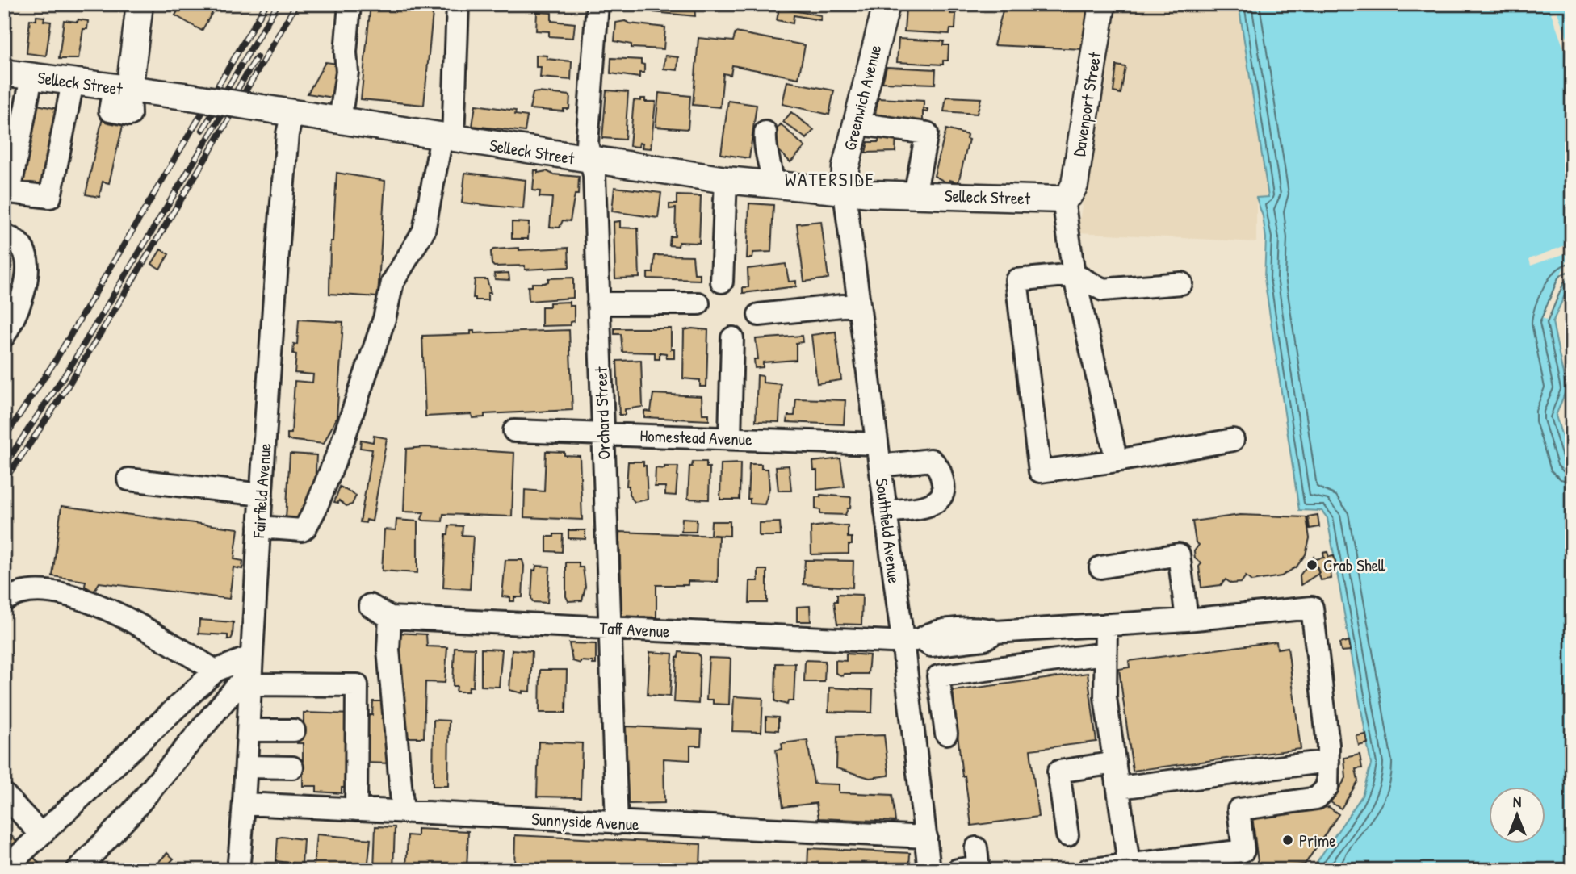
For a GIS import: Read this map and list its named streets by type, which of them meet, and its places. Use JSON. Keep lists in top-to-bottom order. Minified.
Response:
{"streets":{"main road":["Selleck Street","Greenwich Avenue","Davenport Street"],"street":["Orchard Street","Homestead Avenue","Fairfield Avenue","Southfield Avenue","Taff Avenue","Sunnyside Avenue"]},"crossings":[["Selleck Street","Greenwich Avenue"],["Selleck Street","Davenport Street"],["Selleck Street","Orchard Street"],["Selleck Street","Fairfield Avenue"],["Selleck Street","Southfield Avenue"],["Greenwich Avenue","Southfield Avenue"],["Orchard Street","Homestead Avenue"],["Orchard Street","Taff Avenue"],["Orchard Street","Sunnyside Avenue"],["Homestead Avenue","Southfield Avenue"],["Fairfield Avenue","Sunnyside Avenue"],["Southfield Avenue","Taff Avenue"],["Southfield Avenue","Sunnyside Avenue"]],"districts":["WATERSIDE"],"places":["Crab Shell","Prime"],"north":"top"}
